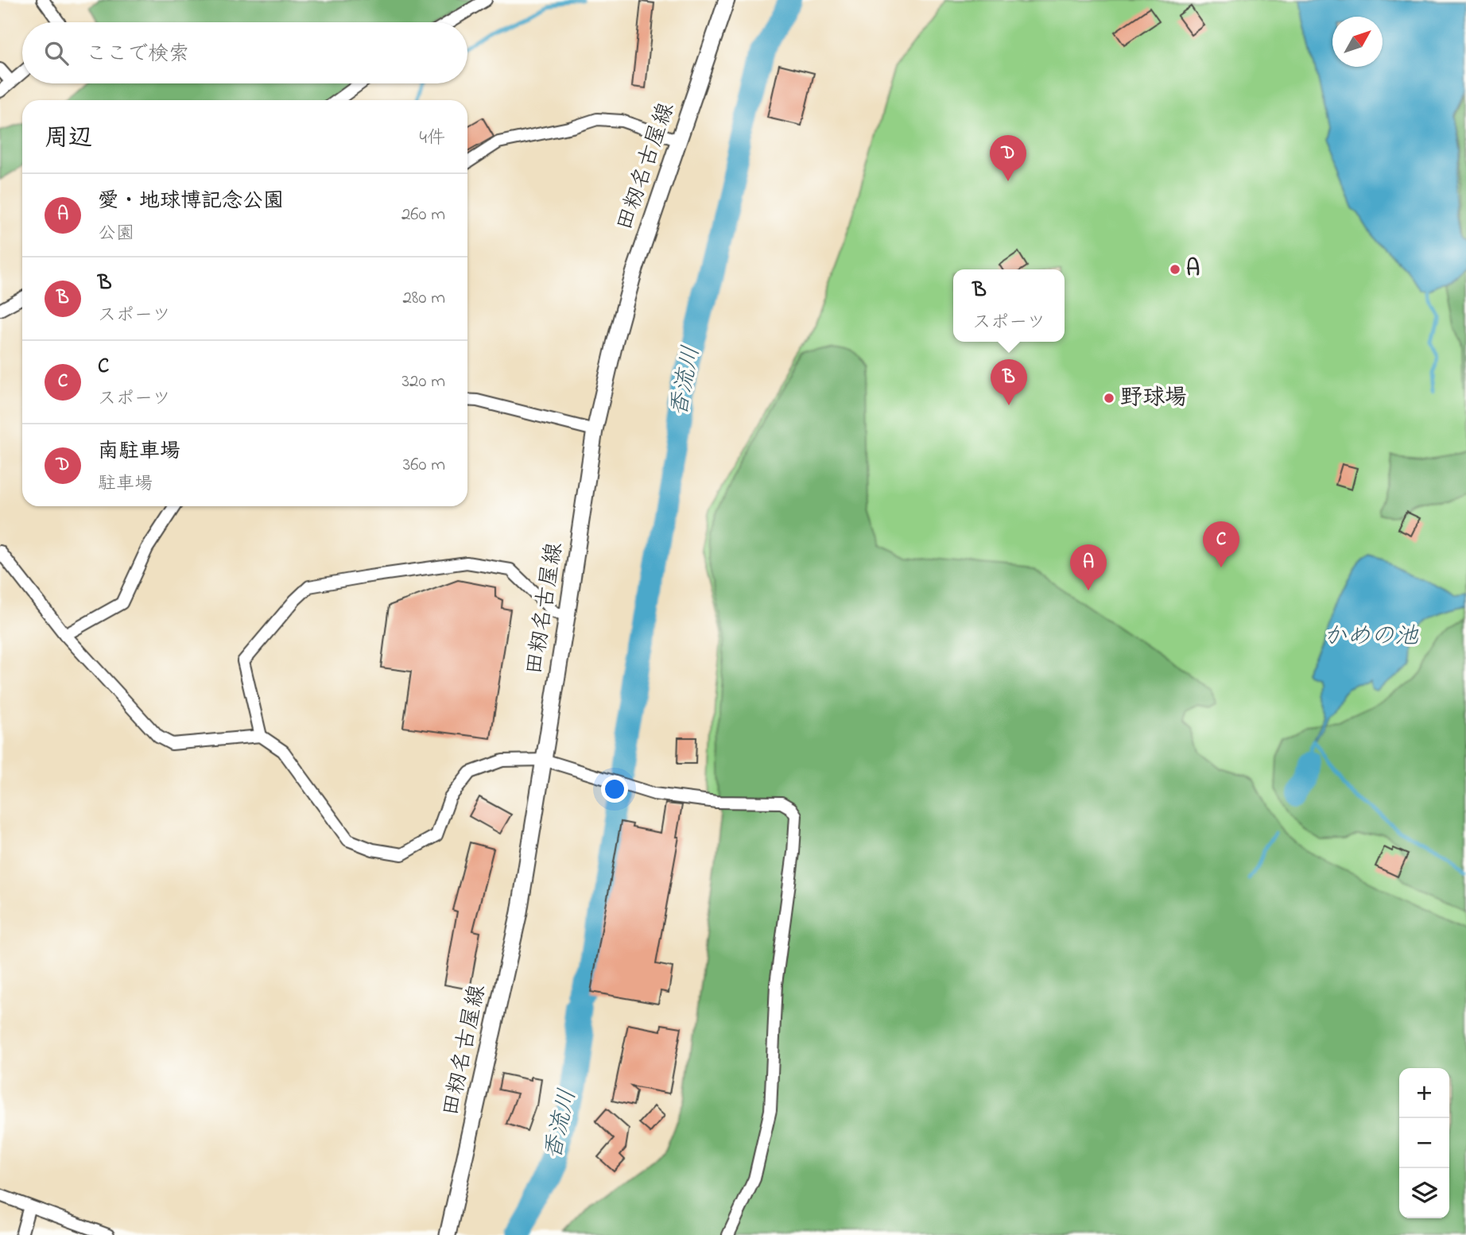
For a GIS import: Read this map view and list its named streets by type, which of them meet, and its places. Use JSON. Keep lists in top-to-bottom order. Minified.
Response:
{"streets":{"main road":["田籾名古屋線"]},"water":["香流川","かめの池"],"places":["A","野球場"],"north":"top right","page":{"search":"ここで検索","heading":["周辺","4件"],"pins":["D","B","C","A"],"list":[{"mark":"A","name":"愛・地球博記念公園","note":"公園","value":"260 m"},{"mark":"B","name":"B","note":"スポーツ","value":"280 m"},{"mark":"C","name":"C","note":"スポーツ","value":"320 m"},{"mark":"D","name":"南駐車場","note":"駐車場","value":"360 m"}],"popup":["B","スポーツ"],"map_buttons":["+","−"]}}
